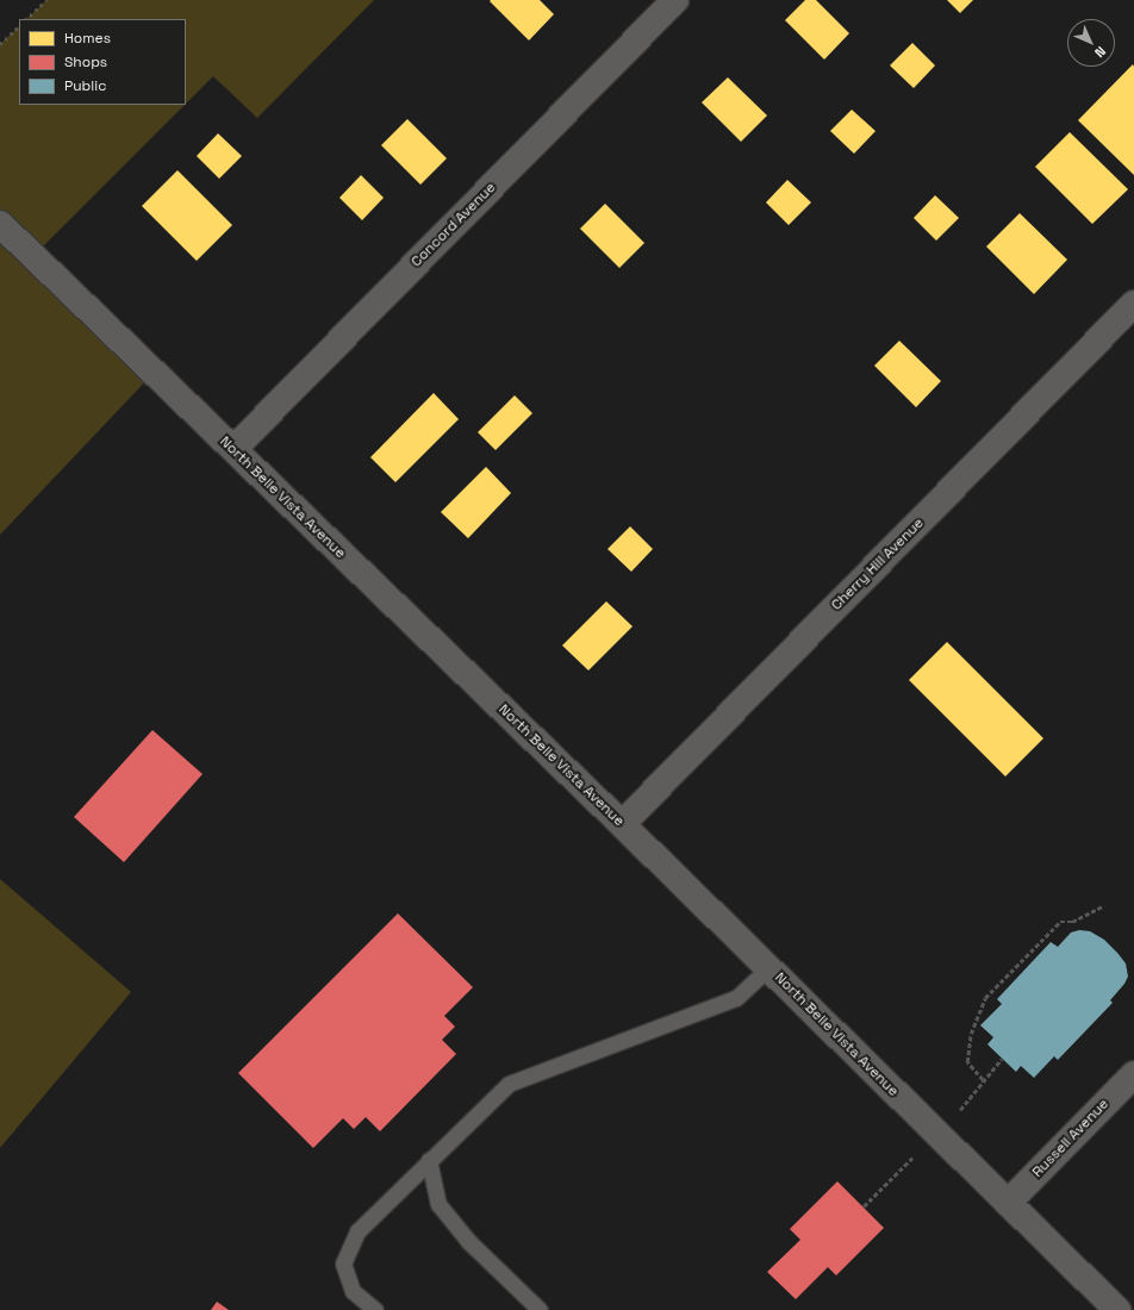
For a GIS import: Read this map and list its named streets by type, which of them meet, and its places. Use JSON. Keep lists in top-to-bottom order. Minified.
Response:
{"streets":{"street":["Concord Avenue","North Belle Vista Avenue","Cherry Hill Avenue","Russell Avenue"]},"crossings":[["Concord Avenue","North Belle Vista Avenue"],["North Belle Vista Avenue","Cherry Hill Avenue"],["North Belle Vista Avenue","Russell Avenue"]],"legend":["Homes","Shops","Public"],"north":"bottom right"}
